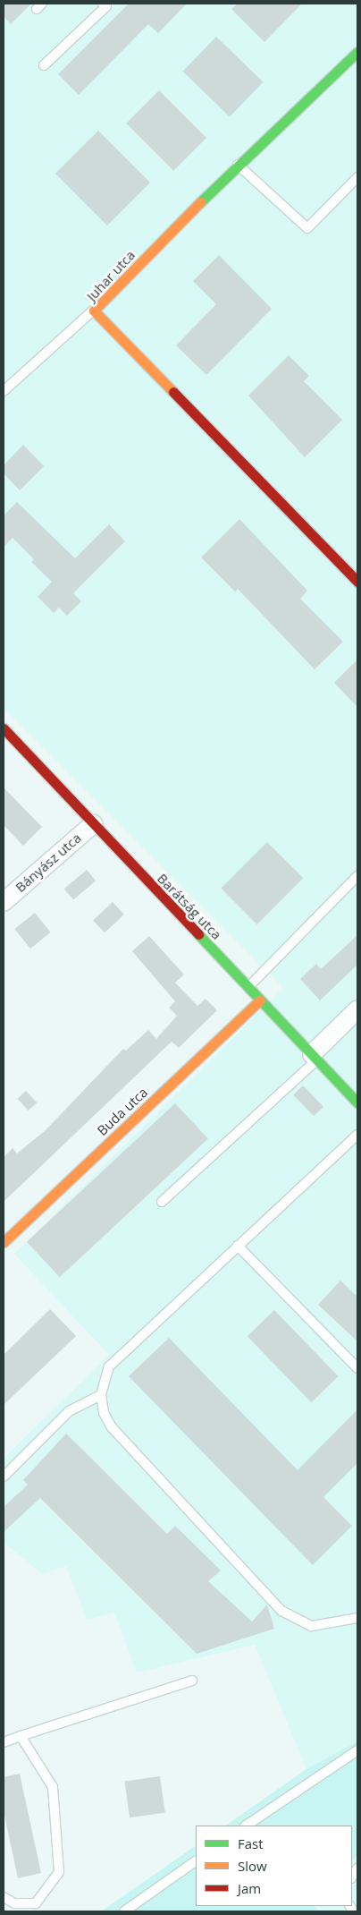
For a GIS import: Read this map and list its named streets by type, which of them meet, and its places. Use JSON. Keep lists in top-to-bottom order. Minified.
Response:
{"streets":{"street":["Juhar utca","Bányász utca","Barátság utca","Buda utca"]},"crossings":[["Bányász utca","Barátság utca"],["Barátság utca","Buda utca"]],"legend":["Fast","Slow","Jam"]}
